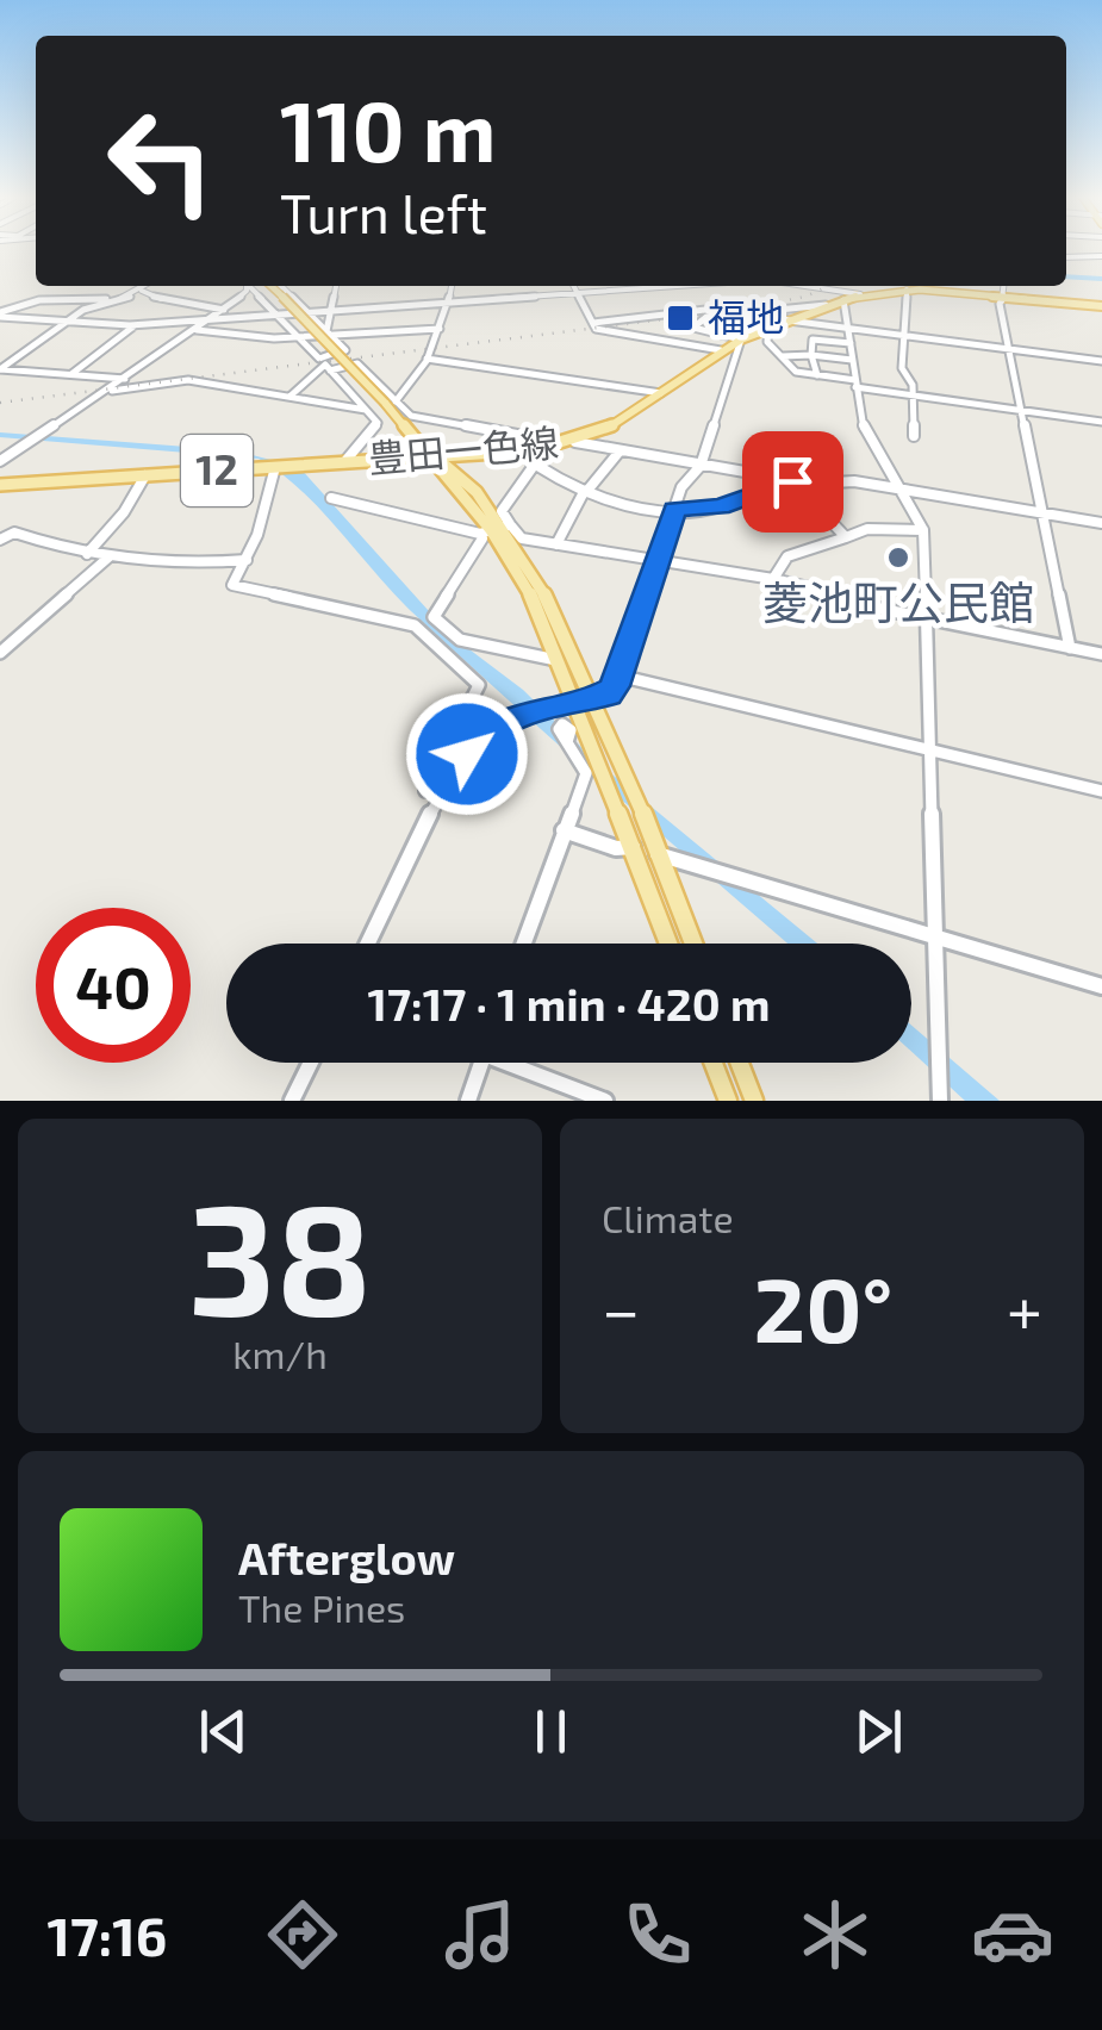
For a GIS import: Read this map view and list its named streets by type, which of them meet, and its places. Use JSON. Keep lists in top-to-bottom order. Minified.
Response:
{"streets":{"main road":["豊田一色線","12"]},"places":{"transit":["福地"],"other":["菱池町公民館"]},"page":{"turn":["110 m","Turn left"],"limit":"40","trip":"17:17 · 1 min · 420 m","tile":[["38","km/h"],"Climate"],"heat":["−","20°","+"],"song":["Afterglow","The Pines"],"tabs":"17:16"}}
